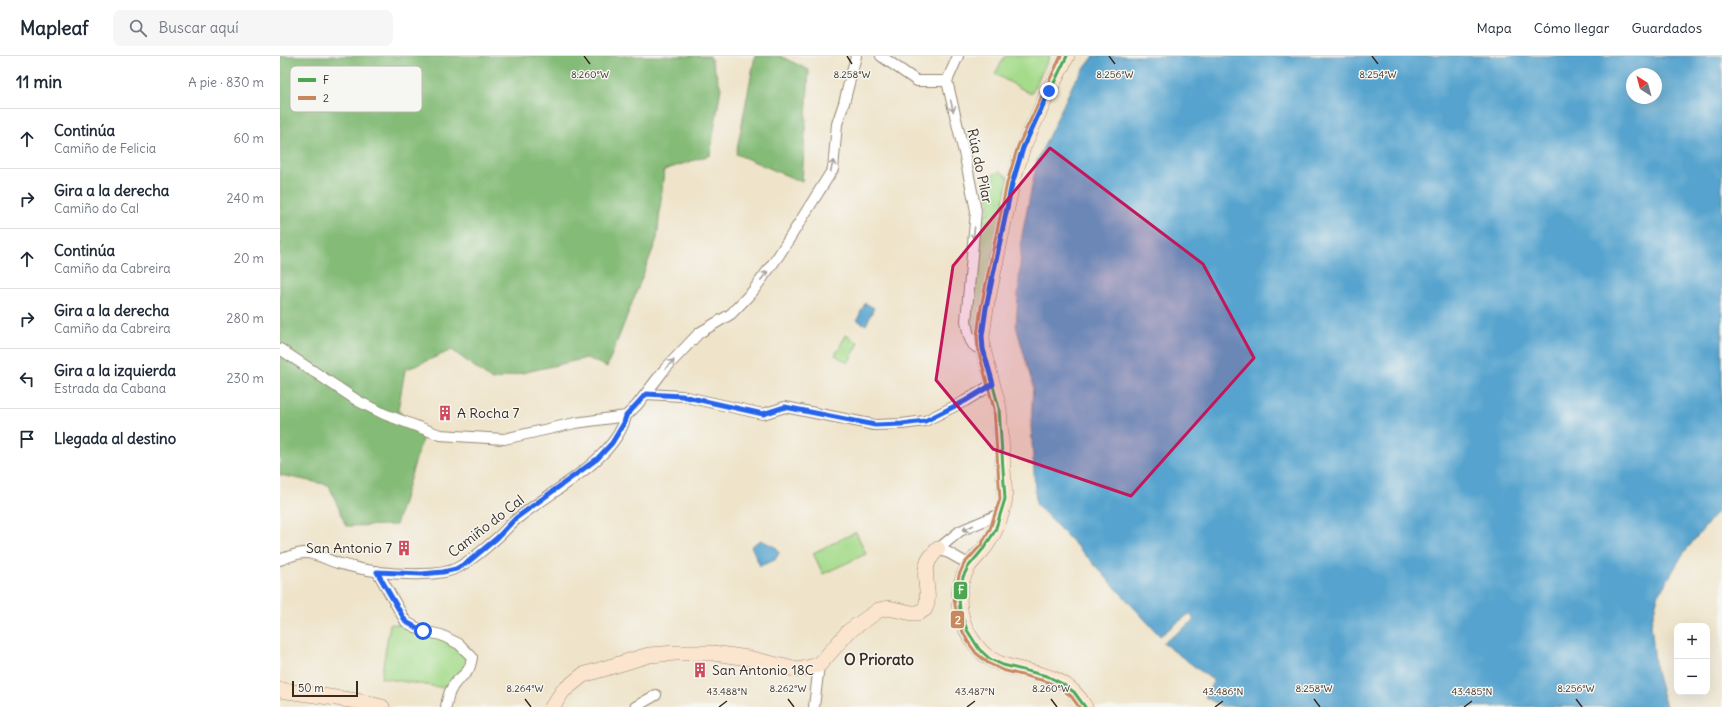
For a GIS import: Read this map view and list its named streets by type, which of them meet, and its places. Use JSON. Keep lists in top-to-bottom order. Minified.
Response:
{"streets":{"street":["Rúa do Pilar","Camiño do Cal"]},"one_way":["Camiño do Cal"],"districts":["O Priorato"],"places":{"building":["A Rocha 7","San Antonio 7","San Antonio 18C"]},"lines":["transit line F","transit line 2"],"legend":["F","2"],"scale_bar":"50 m","north":"top left","page":{"header":"Mapleaf","search":"Buscar aquí","nav":["Mapa","Cómo llegar","Guardados"],"heading":["11 min","A pie · 830 m"],"list":[["Continúa","Camiño de Felicia","60 m"],["Gira a la derecha","Camiño do Cal","240 m"],["Continúa","Camiño da Cabreira","20 m"],["Gira a la derecha","Camiño da Cabreira","280 m"],["Gira a la izquierda","Estrada da Cabana","230 m"],"Llegada al destino"],"map_buttons":["+","−"],"scale":"50 m"},"coordinates":["8.260°W","8.258°W","8.256°W","8.254°W","8.264°W","8.262°W","43.488°N","43.487°N","43.486°N","43.485°N"]}
